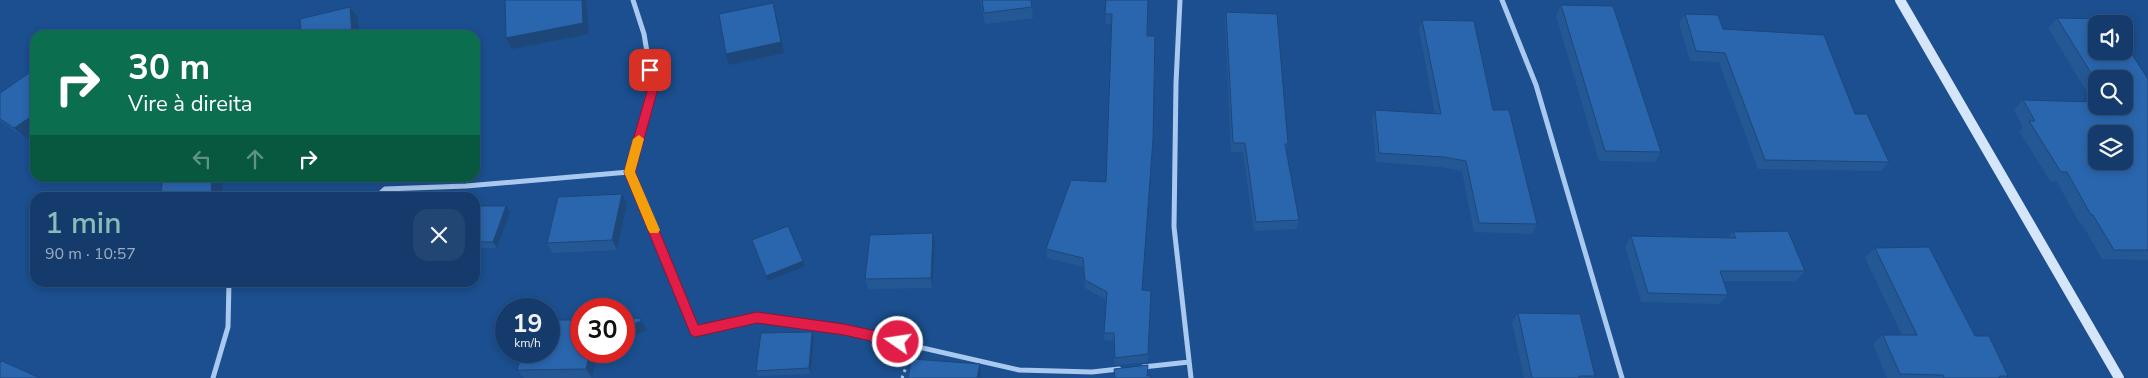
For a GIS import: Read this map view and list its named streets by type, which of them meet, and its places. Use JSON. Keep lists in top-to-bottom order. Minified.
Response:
{"page":{"turn":["30 m","Vire à direita"],"heading":["1 min","90 m · 10:57"],"speed":"19 km/h","limit":"30"}}
